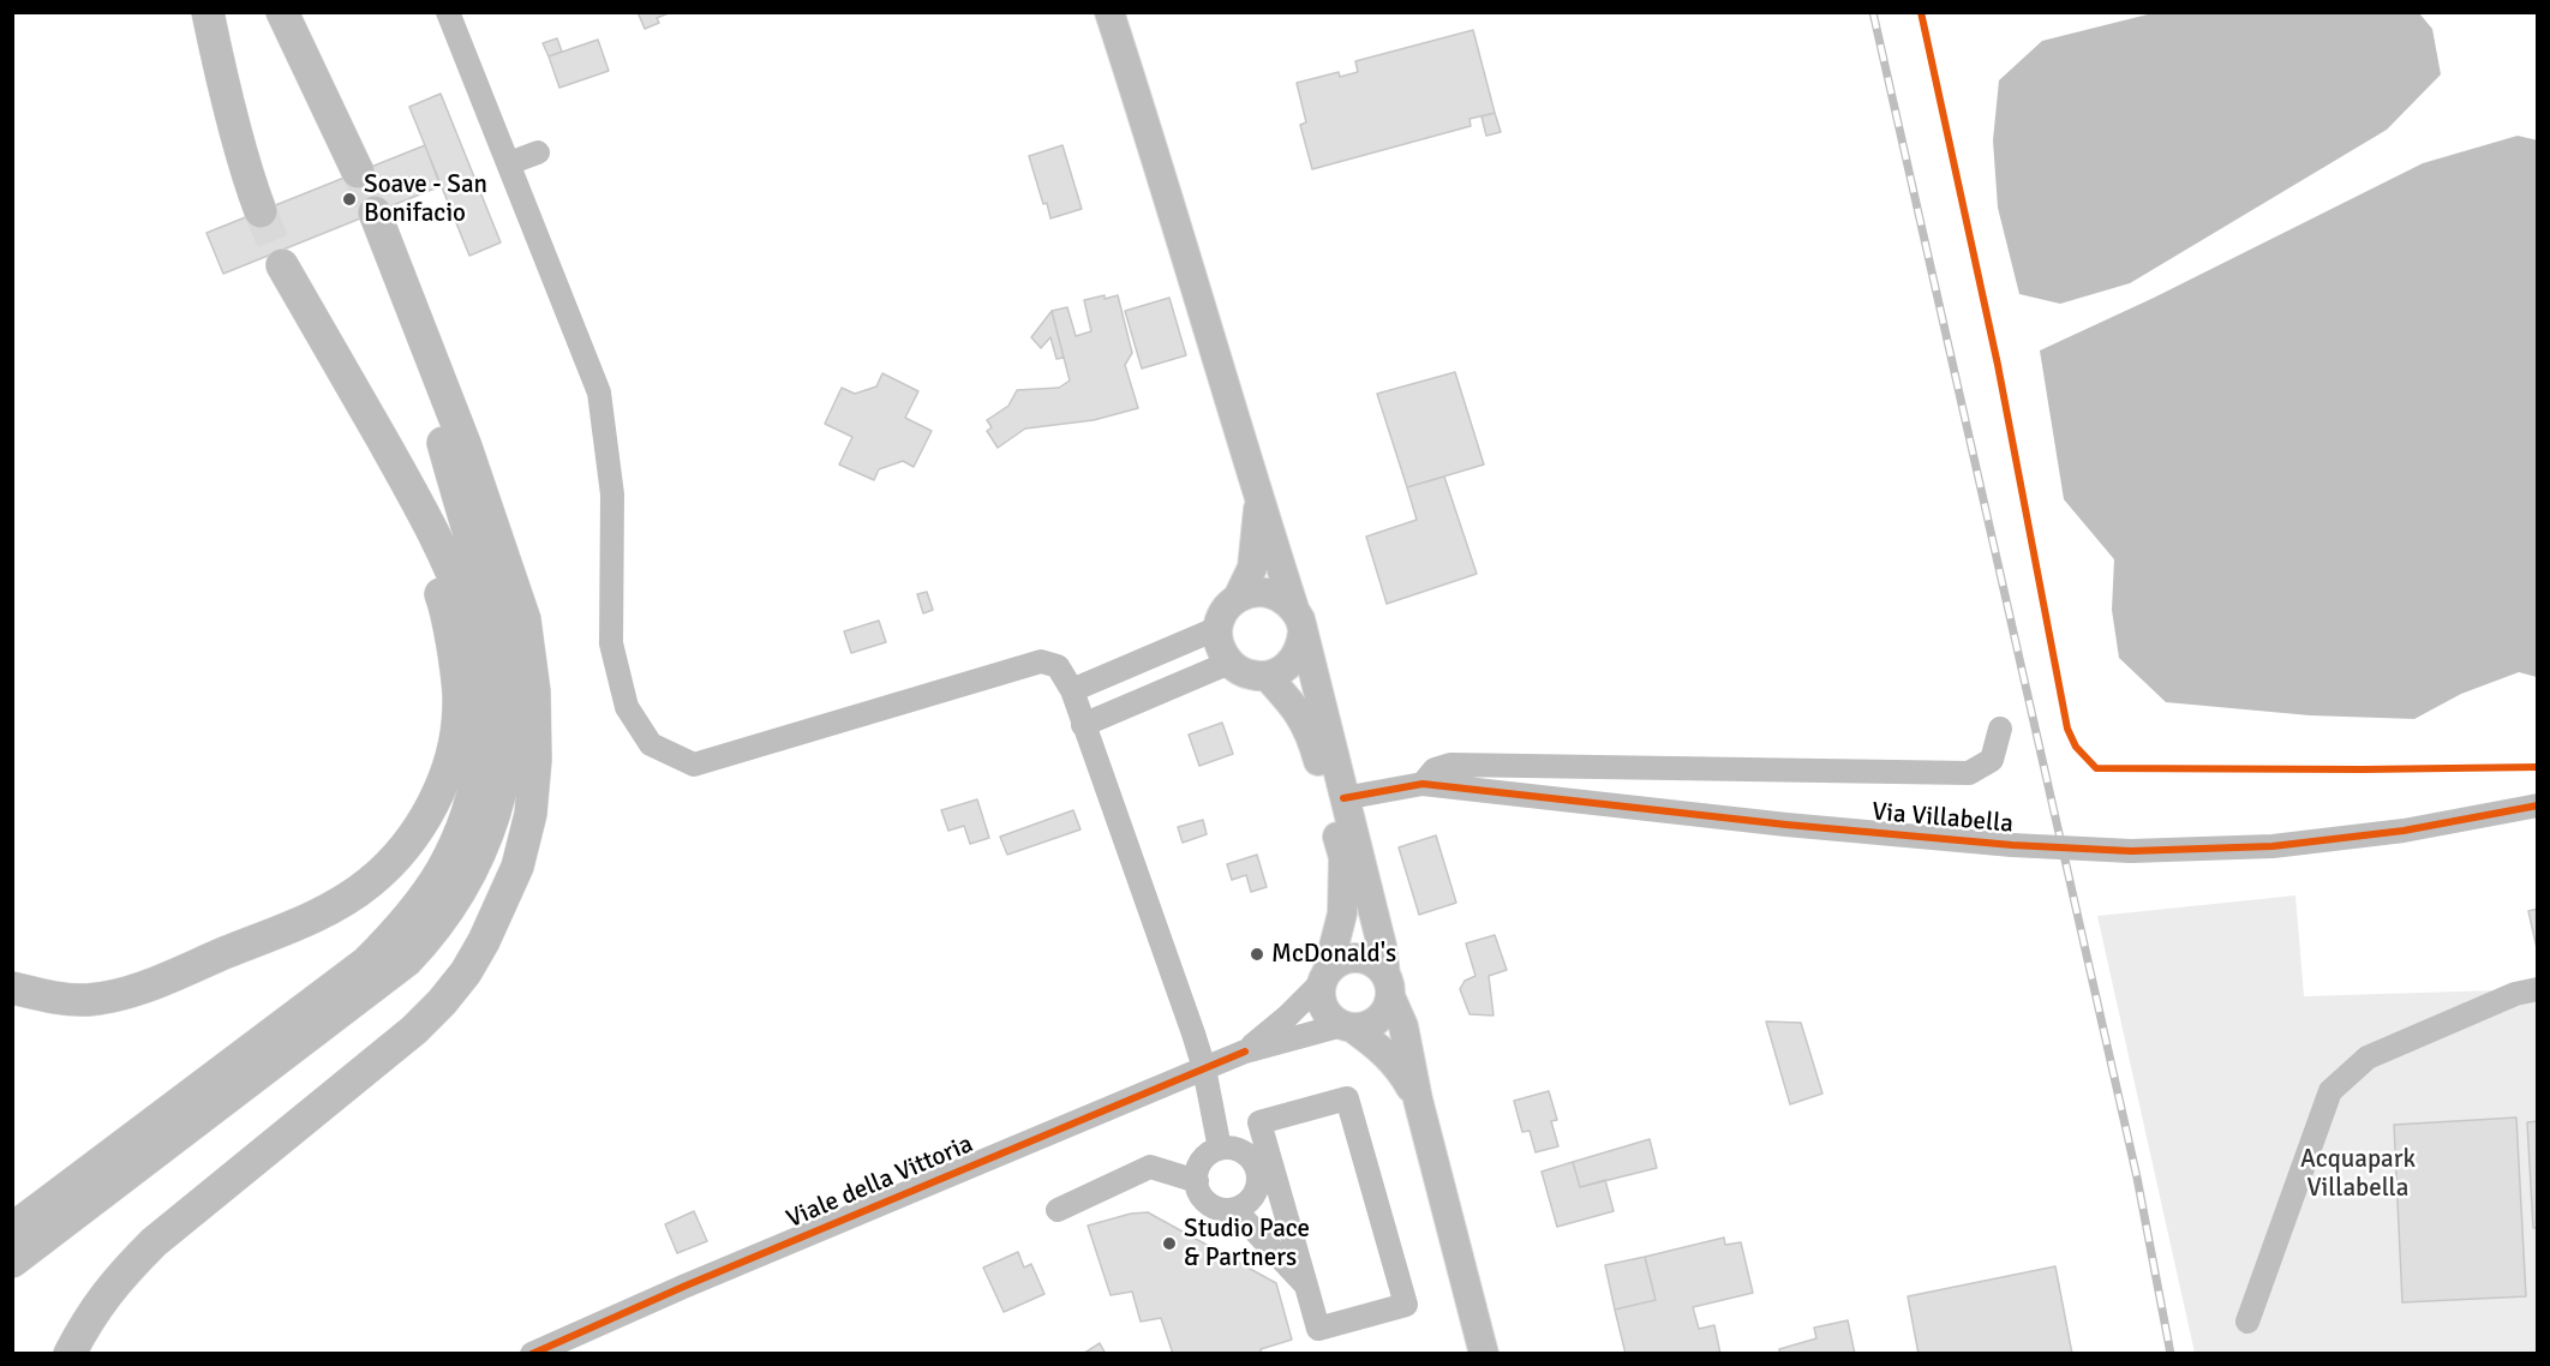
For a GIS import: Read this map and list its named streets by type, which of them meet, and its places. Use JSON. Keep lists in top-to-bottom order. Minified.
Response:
{"streets":{"street":["Via Villabella","Viale della Vittoria"]},"parks":["Acquapark Villabella"],"places":["Soave - San Bonifacio","McDonald's","Studio Pace & Partners"]}
